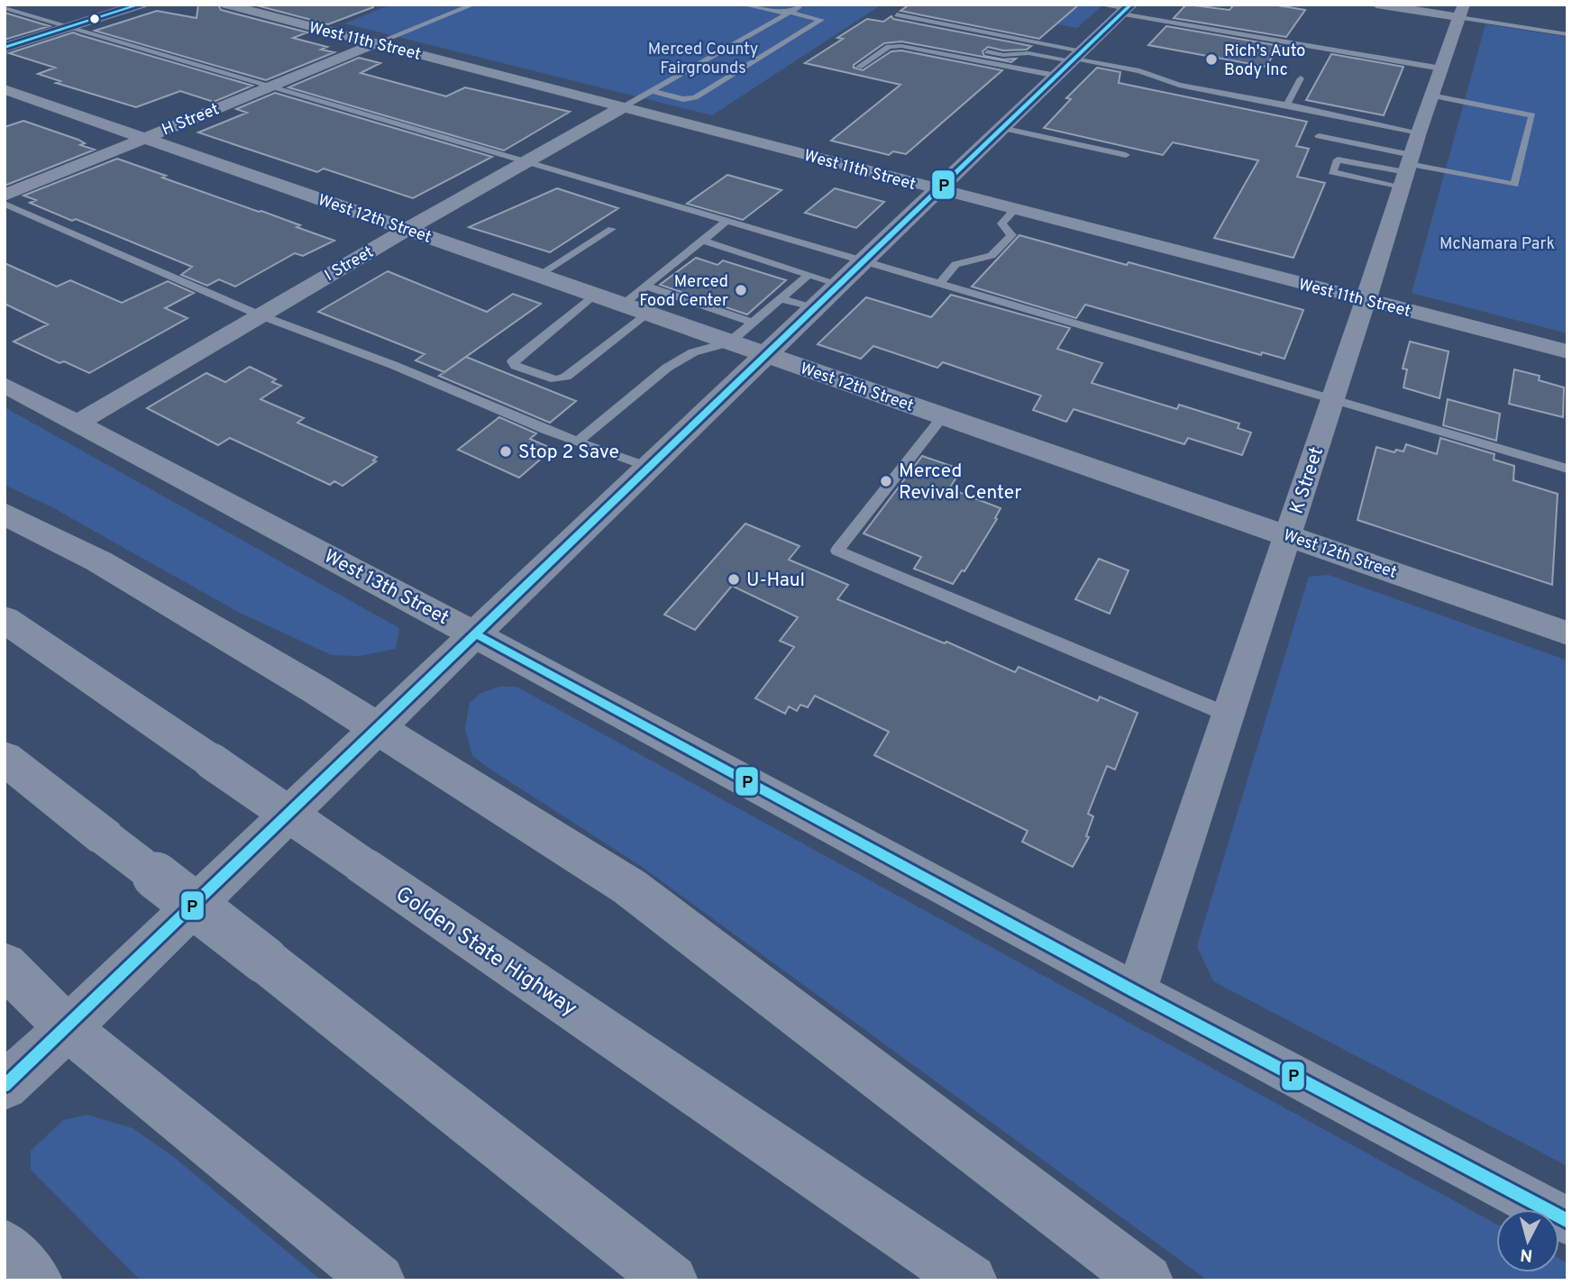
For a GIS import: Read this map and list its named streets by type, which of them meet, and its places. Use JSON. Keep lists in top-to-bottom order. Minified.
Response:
{"streets":{"highway":["Golden State Highway"],"street":["West 11th Street","H Street","West 12th Street","I Street","K Street","West 13th Street"]},"crossings":[["West 11th Street","H Street"],["West 11th Street","I Street"],["West 11th Street","K Street"],["H Street","West 12th Street"],["West 12th Street","I Street"],["West 12th Street","K Street"],["I Street","West 13th Street"],["K Street","West 13th Street"]],"parks":["Merced County Fairgrounds","McNamara Park"],"places":["Rich's Auto Body Inc","Merced Food Center","Stop 2 Save","Merced Revival Center","U-Haul"],"lines":["transit line P"],"north":"bottom"}
